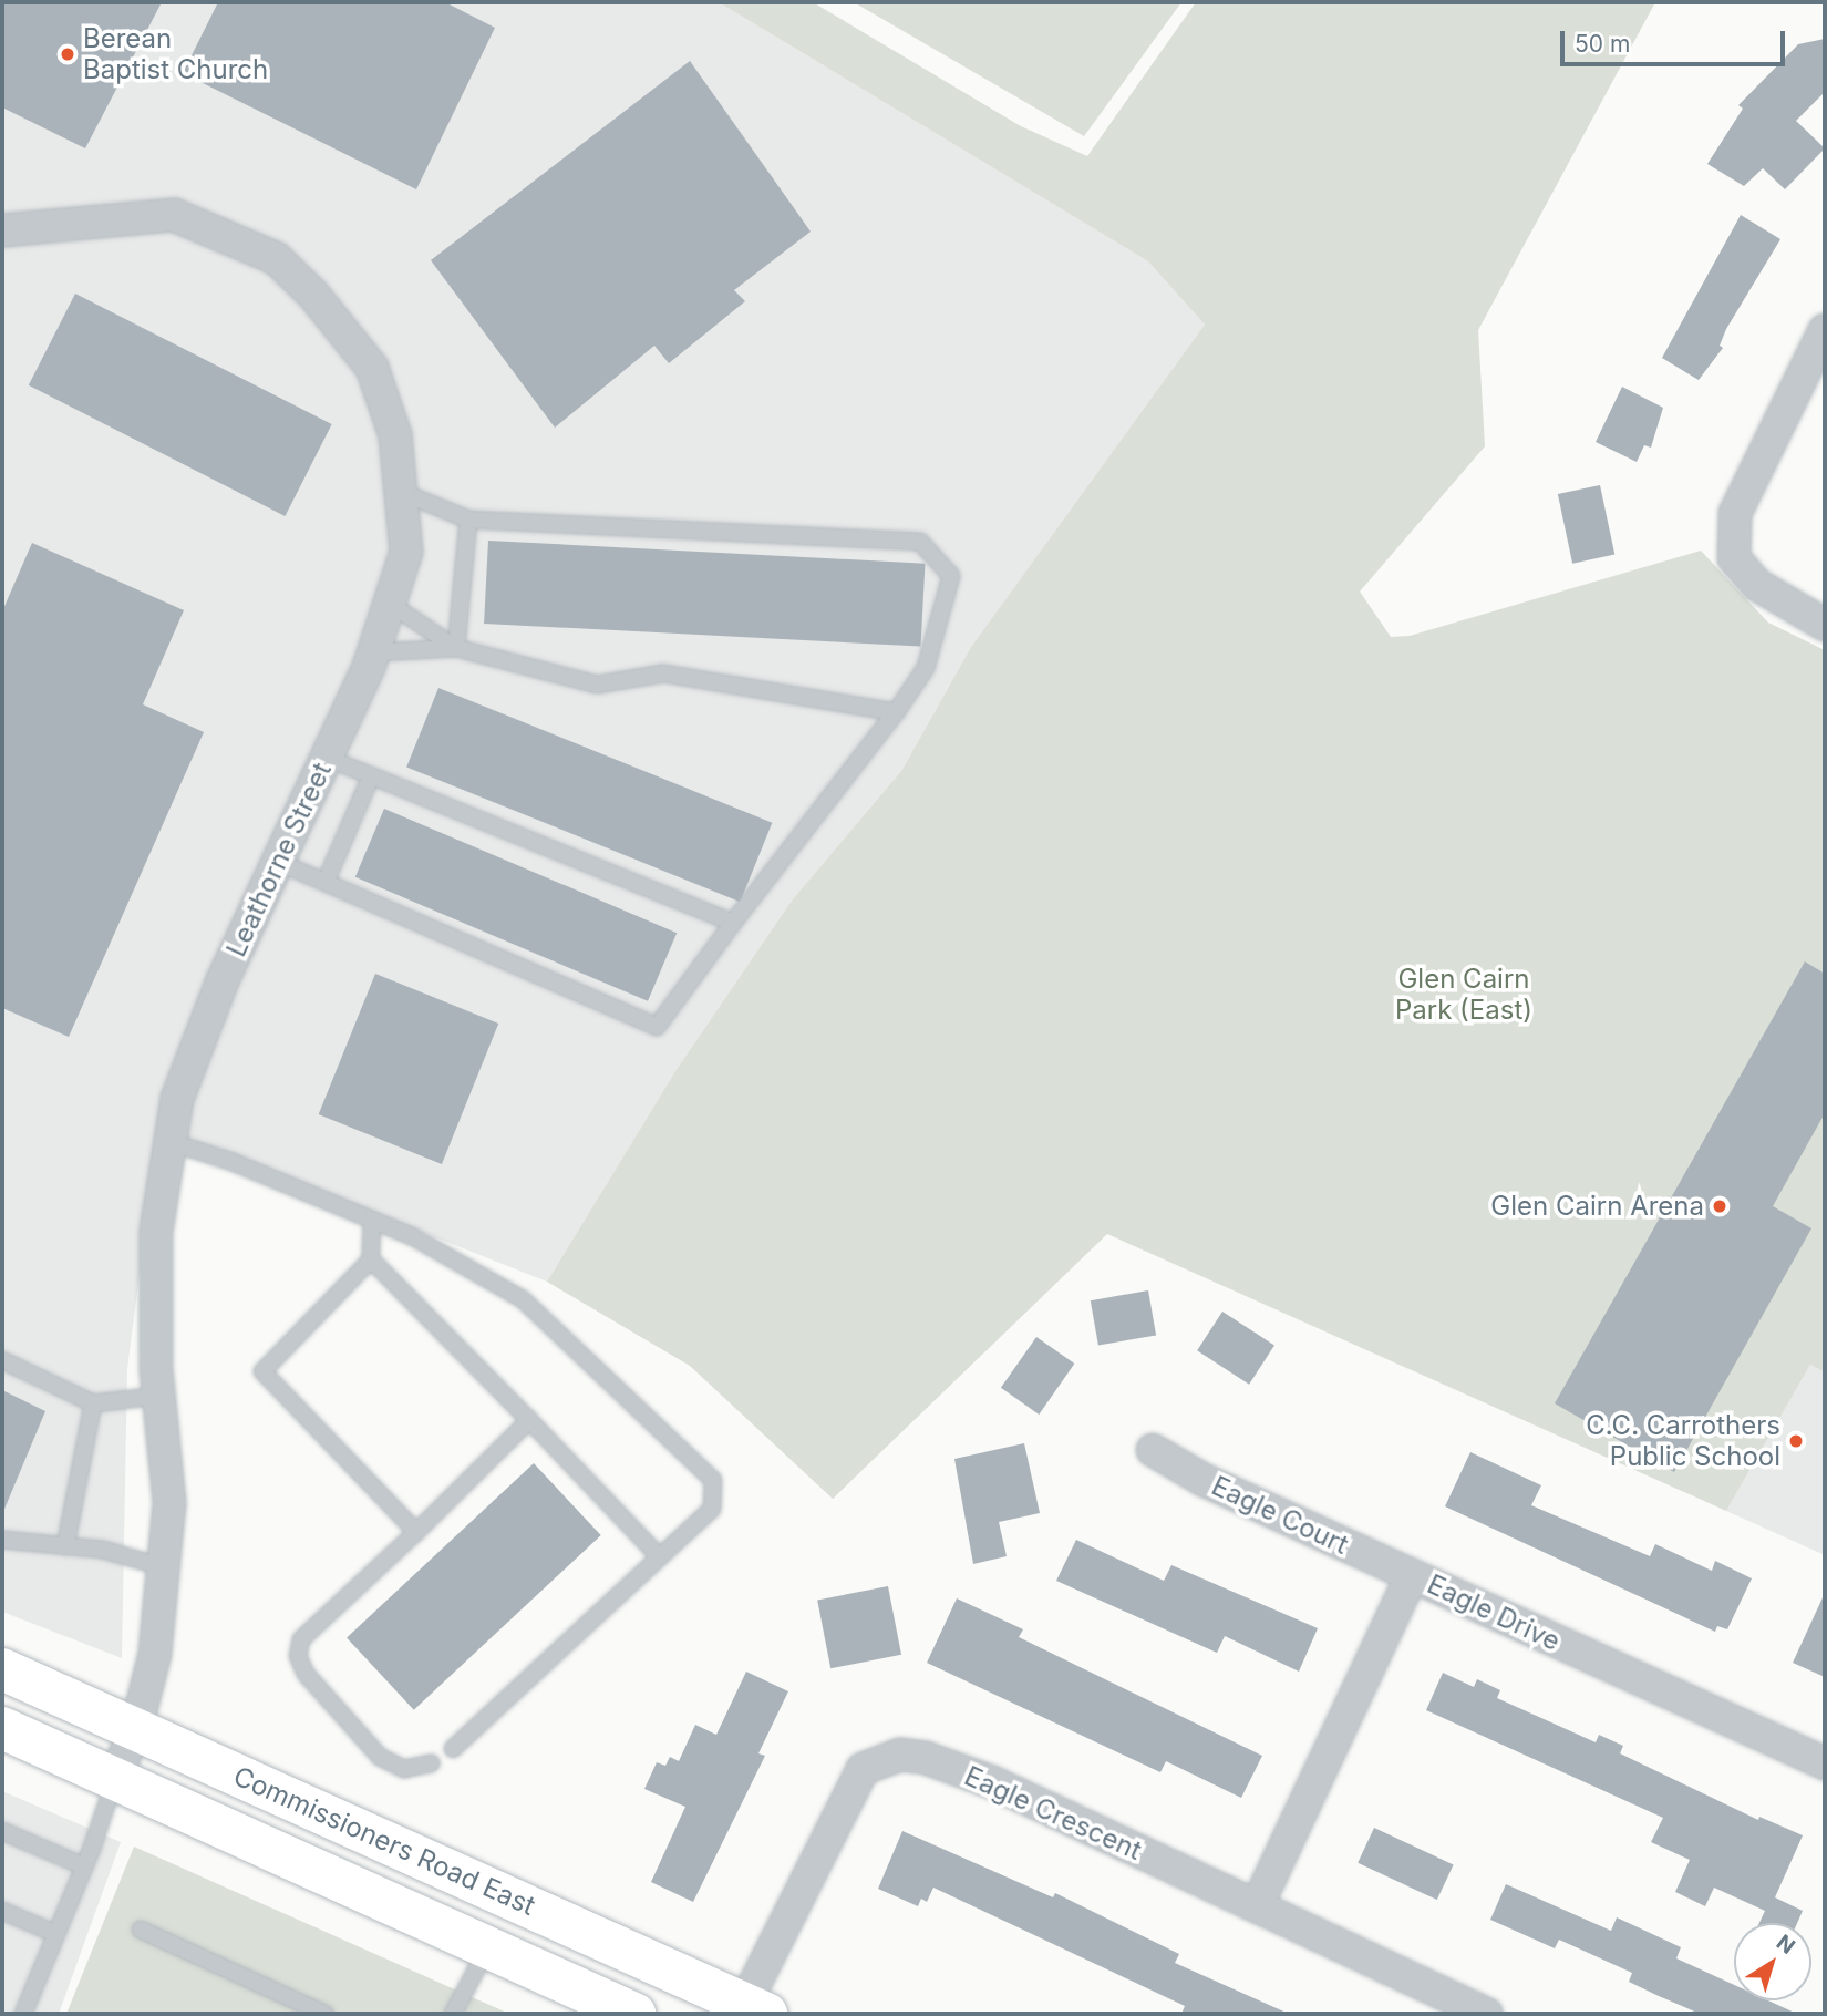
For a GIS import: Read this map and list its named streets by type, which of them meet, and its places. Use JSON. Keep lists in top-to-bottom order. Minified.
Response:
{"streets":{"main road":["Commissioners Road East"],"street":["Leathorne Street","Eagle Court","Eagle Drive","Eagle Crescent"]},"crossings":[["Leathorne Street","Commissioners Road East"],["Eagle Court","Eagle Drive"],["Eagle Drive","Eagle Crescent"],["Eagle Crescent","Commissioners Road East"]],"parks":["Glen Cairn Park (East)"],"places":["Berean Baptist Church","Glen Cairn Arena","C.C. Carrothers Public School"],"scale_bar":"50 m","north":"top right"}
